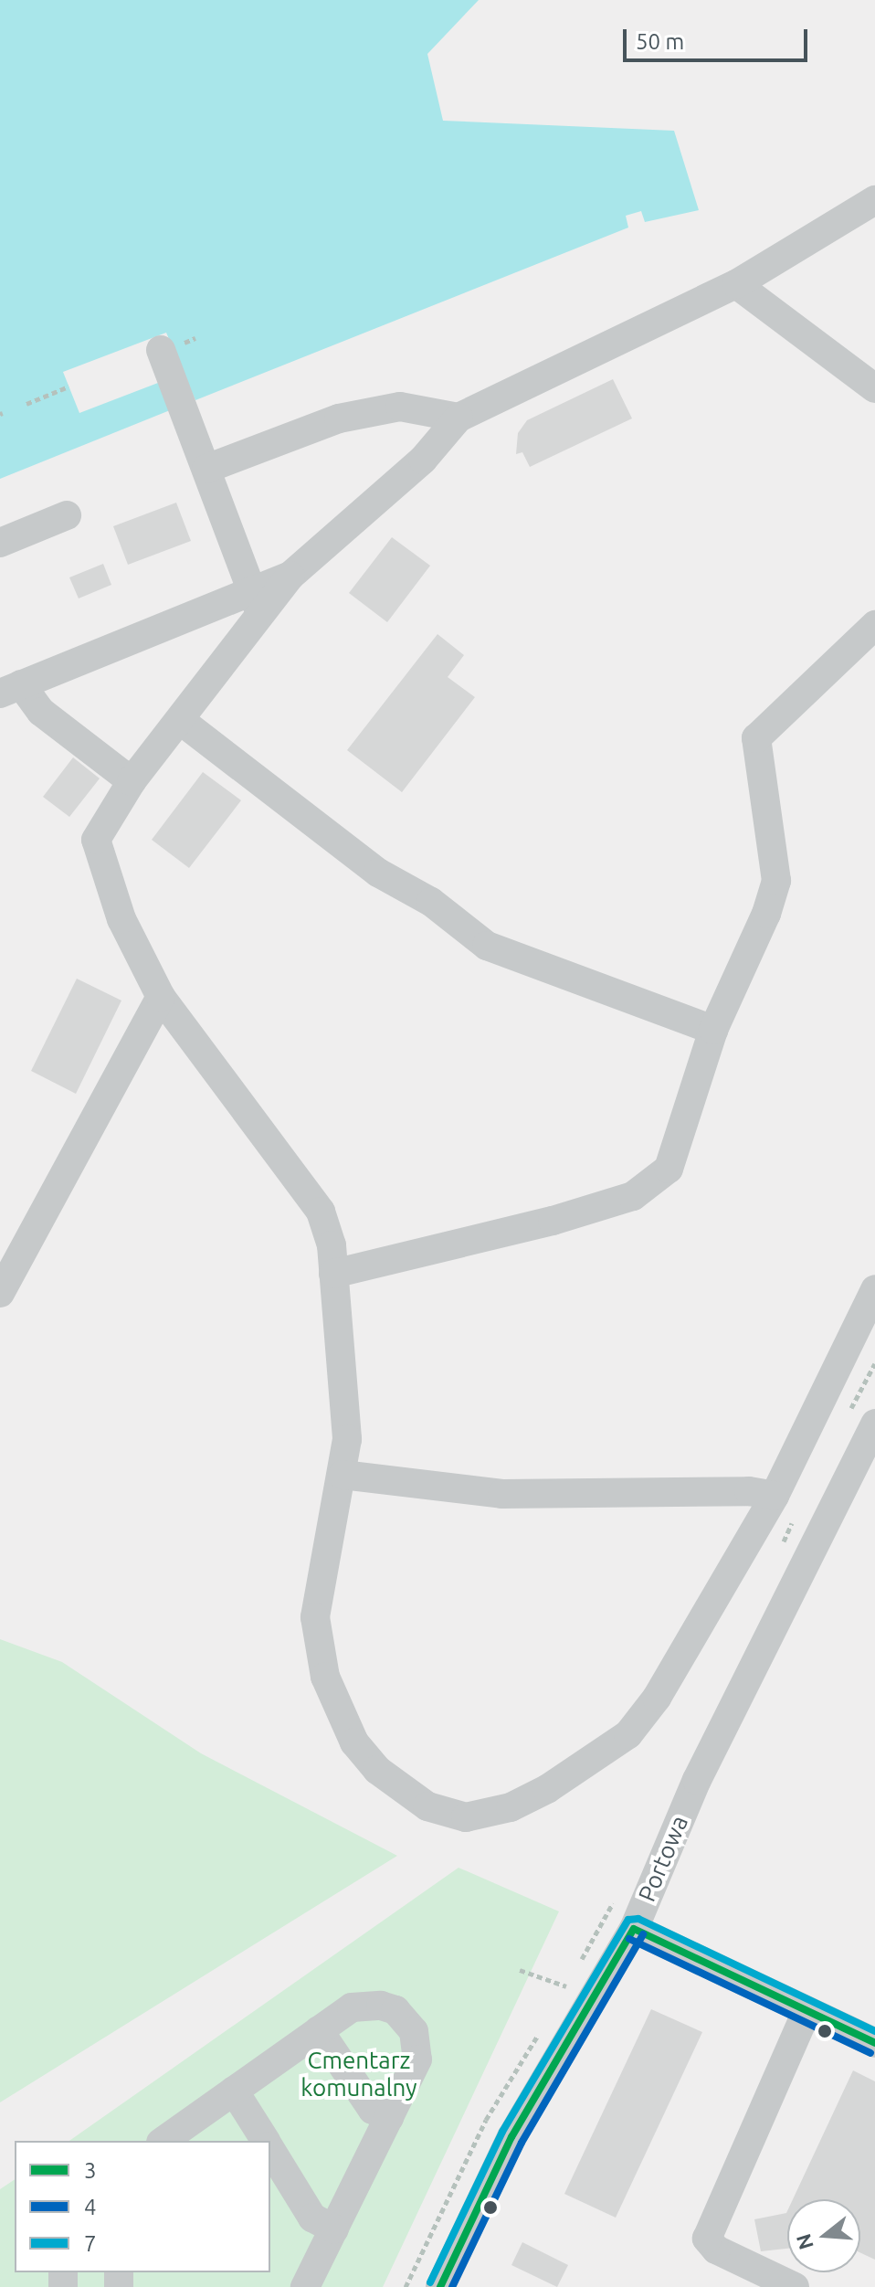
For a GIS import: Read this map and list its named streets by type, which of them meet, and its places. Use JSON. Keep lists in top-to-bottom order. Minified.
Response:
{"streets":{"street":["Portowa"]},"parks":["Cmentarz komunalny"],"lines":["transit line 7","transit line 3","transit line 4"],"legend":["3","4","7"],"scale_bar":"50 m","north":"left"}
